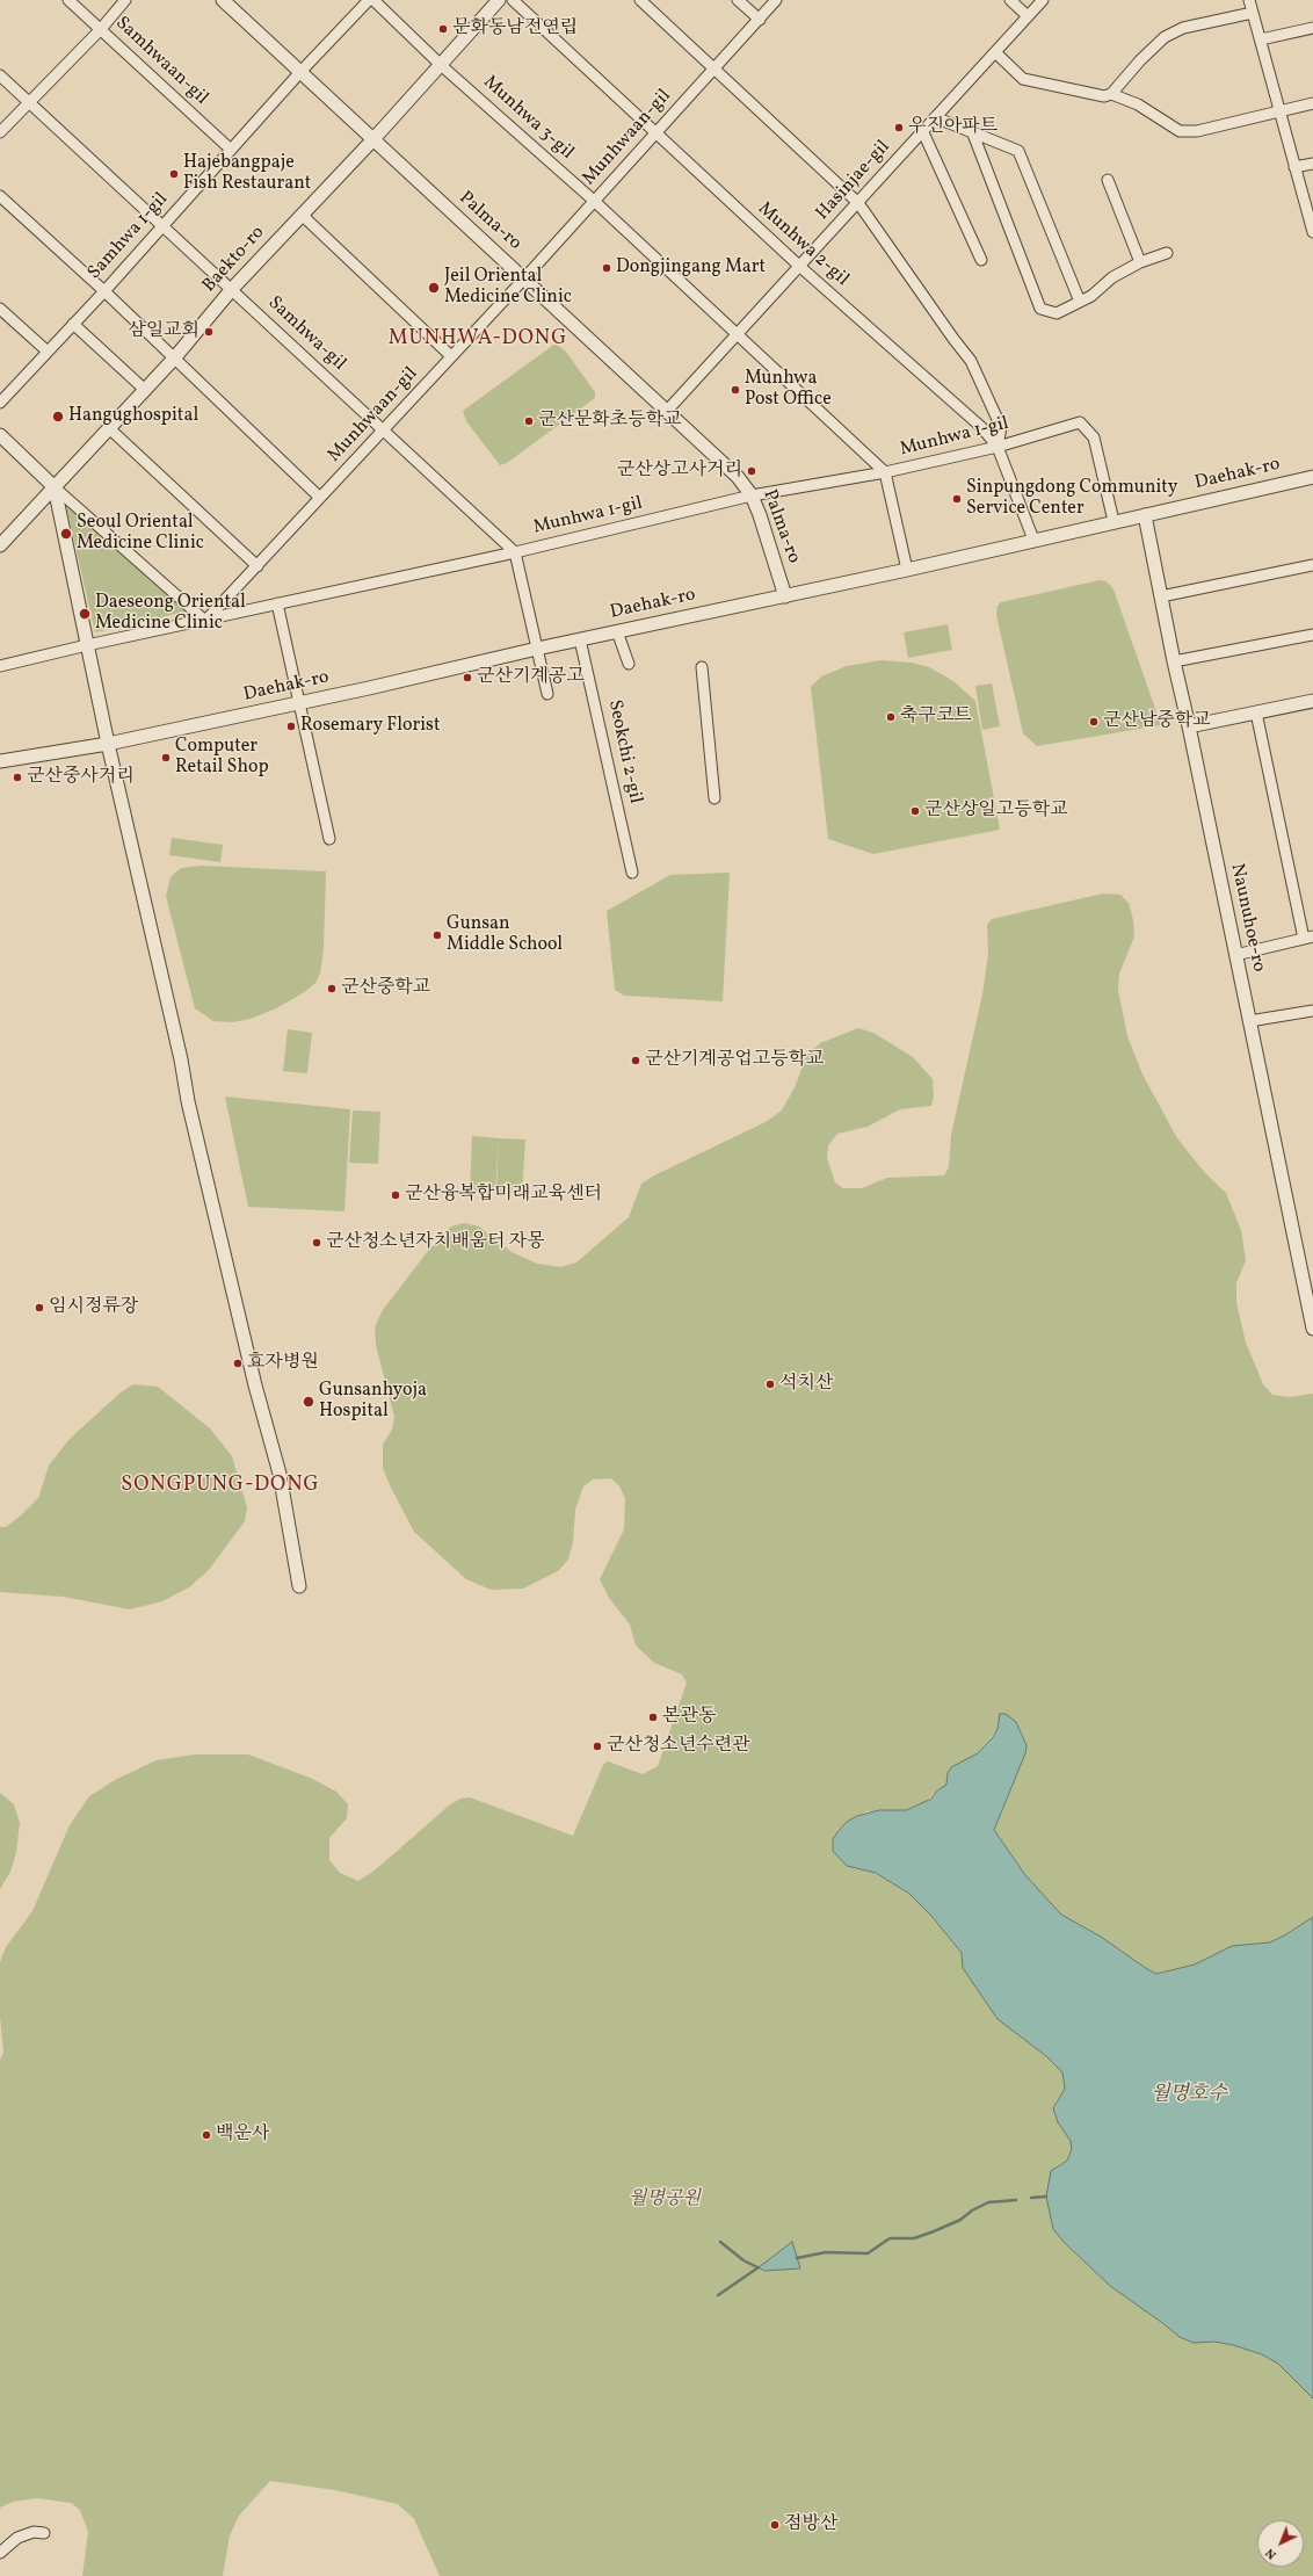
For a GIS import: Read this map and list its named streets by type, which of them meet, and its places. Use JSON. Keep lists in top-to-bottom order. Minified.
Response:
{"streets":{"street":["Samhwaan-gil","Munhwa 3-gil","Munhwaan-gil","Hasinjae-gil","Palma-ro","Samhwa 1-gil","Munhwa 2-gil","Baekto-ro","Samhwa-gil","Munhwa 1-gil","Daehak-ro","Seokchi 2-gil","Naunuhoe-ro"]},"crossings":[["Samhwaan-gil","Samhwa 1-gil"],["Munhwa 3-gil","Munhwaan-gil"],["Munhwa 3-gil","Hasinjae-gil"],["Munhwa 3-gil","Baekto-ro"],["Munhwa 3-gil","Munhwa 1-gil"],["Munhwaan-gil","Palma-ro"],["Munhwaan-gil","Munhwa 2-gil"],["Munhwaan-gil","Samhwa-gil"],["Munhwaan-gil","Munhwa 1-gil"],["Hasinjae-gil","Palma-ro"],["Hasinjae-gil","Munhwa 2-gil"],["Palma-ro","Samhwa 1-gil"],["Palma-ro","Baekto-ro"],["Palma-ro","Munhwa 1-gil"],["Palma-ro","Daehak-ro"],["Samhwa 1-gil","Samhwa-gil"],["Munhwa 2-gil","Munhwa 1-gil"],["Munhwa 2-gil","Daehak-ro"],["Baekto-ro","Samhwa-gil"],["Samhwa-gil","Munhwa 1-gil"],["Munhwa 1-gil","Daehak-ro"],["Daehak-ro","Seokchi 2-gil"],["Daehak-ro","Naunuhoe-ro"]],"districts":["MUNHWA-DONG","SONGPUNG-DONG"],"water":["월명호수"],"parks":["월명공원"],"places":["문화동남전연립","우진아파트","Hajebangpaje Fish Restaurant","Dongjingang Mart","Jeil Oriental Medicine Clinic","삼일교회","Munhwa Post Office","Hangughospital","군산문화초등학교","군산상고사거리","Sinpungdong Community Service Center","Seoul Oriental Medicine Clinic","Daeseong Oriental Medicine Clinic","군산기계공고","축구코트","군산남중학교","Rosemary Florist","Computer Retail Shop","군산중사거리","군산상일고등학교","Gunsan Middle School","군산중학교","군산기계공업고등학교","군산융복합미래교육센터","군산청소년자치배움터 자몽","임시정류장","효자병원","석치산","Gunsanhyoja Hospital","본관동","군산청소년수련관","백운사","점방산"],"north":"bottom left"}
